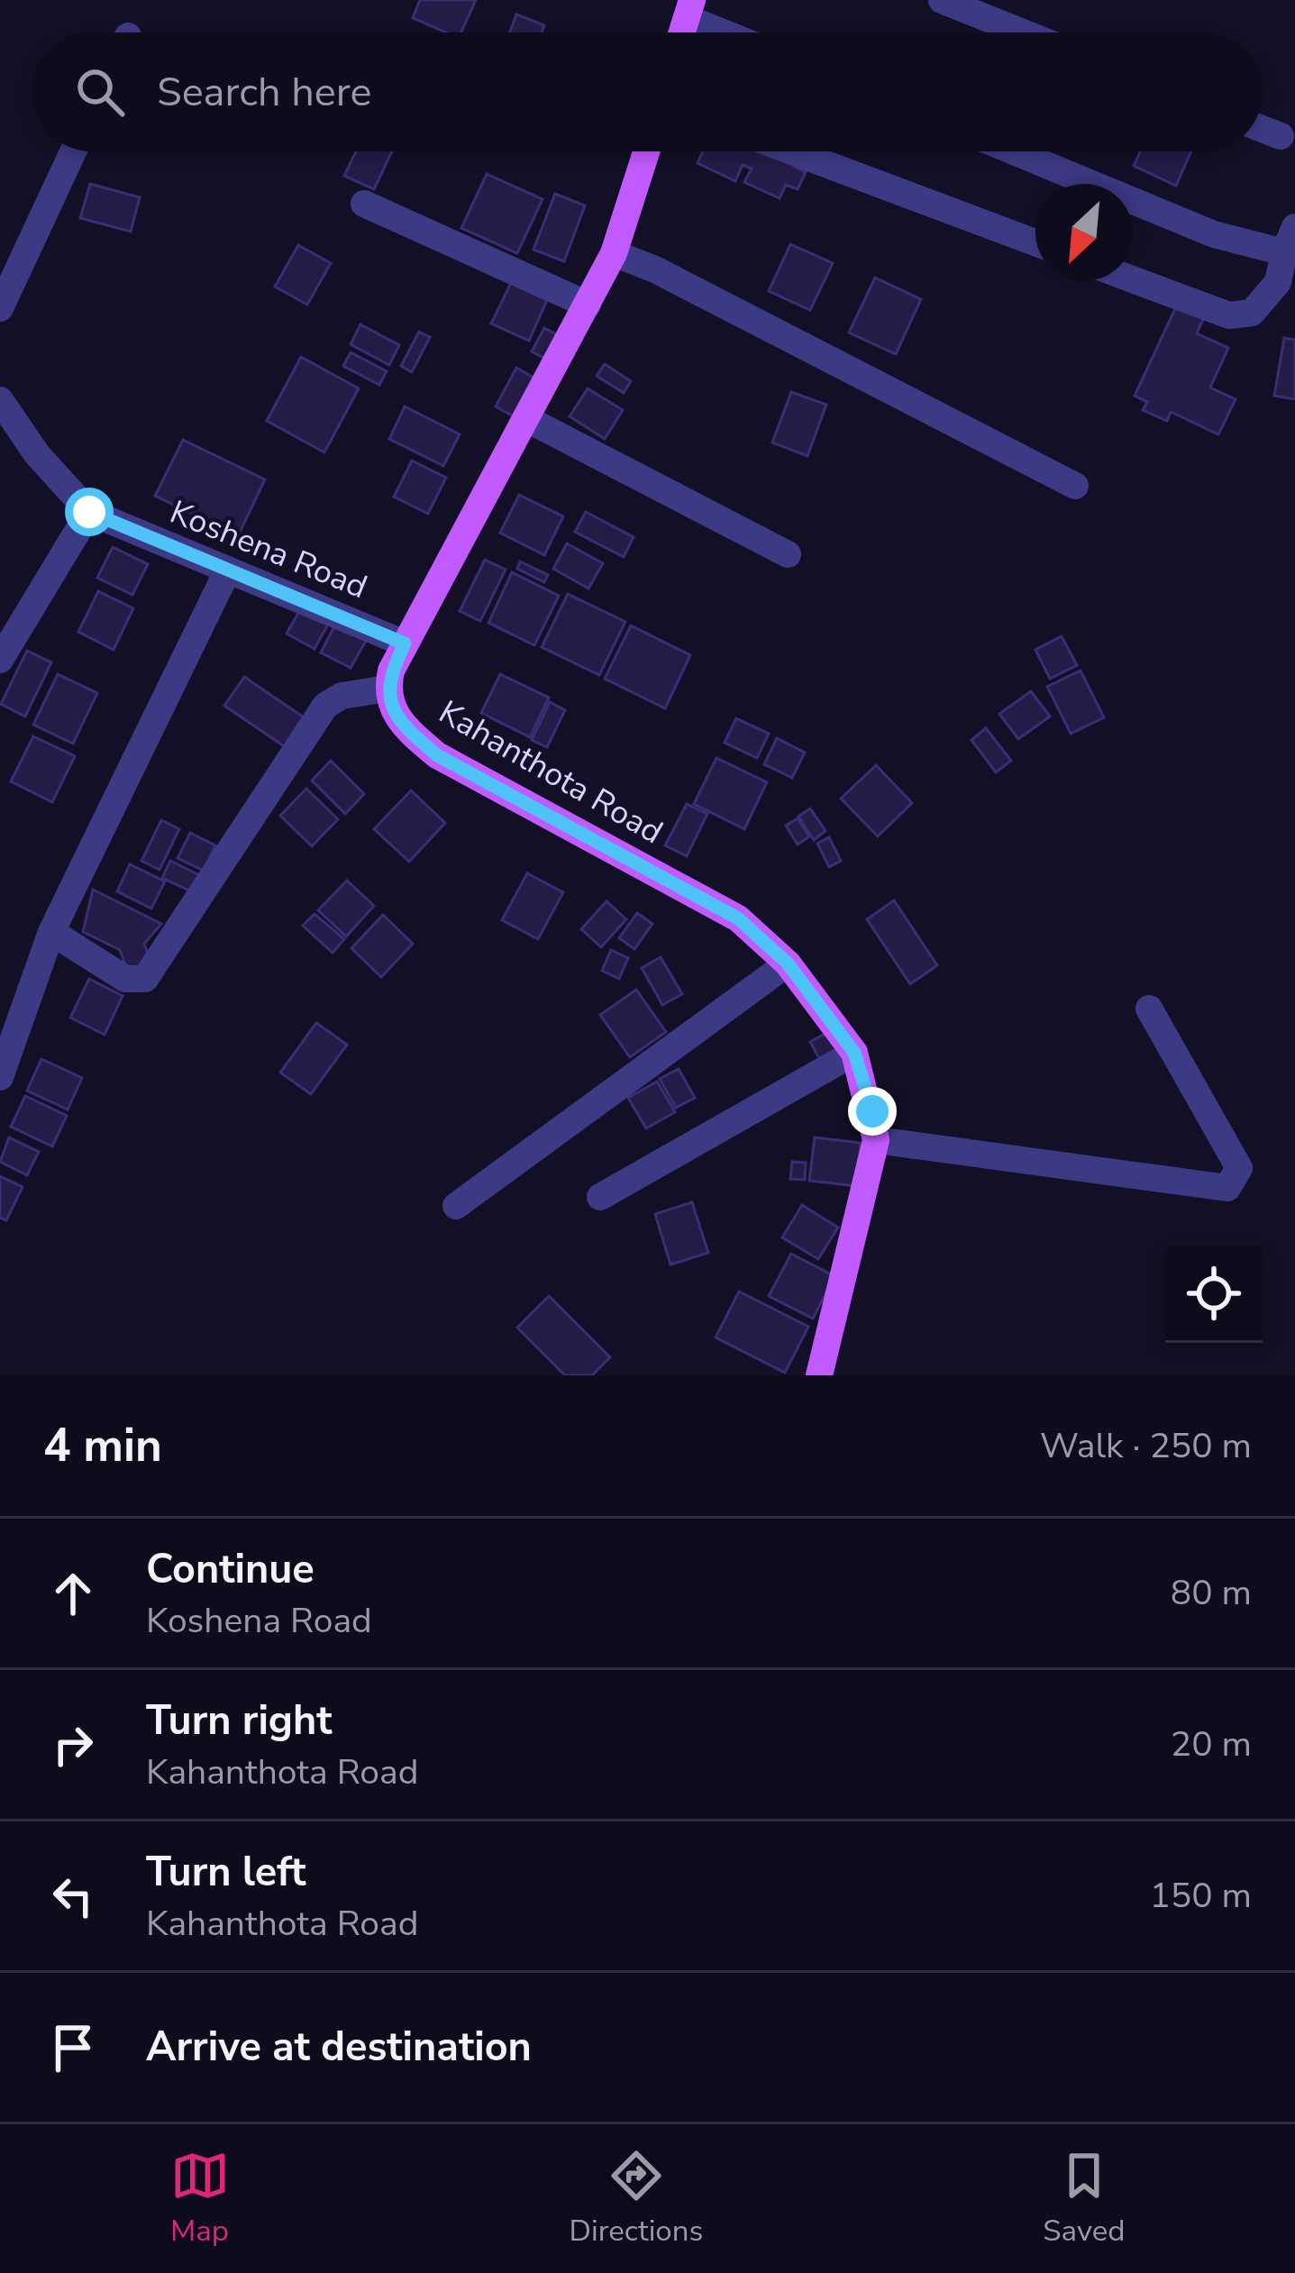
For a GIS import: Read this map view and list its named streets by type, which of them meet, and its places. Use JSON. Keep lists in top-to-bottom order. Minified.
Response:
{"streets":{"main road":["Kahanthota Road"],"street":["Koshena Road"]},"north":"bottom left","page":{"search":"Search here","heading":["4 min","Walk · 250 m"],"list":[["Continue","Koshena Road","80 m"],["Turn right","Kahanthota Road","20 m"],["Turn left","Kahanthota Road","150 m"],"Arrive at destination"],"nav":["Map","Directions","Saved"]}}
